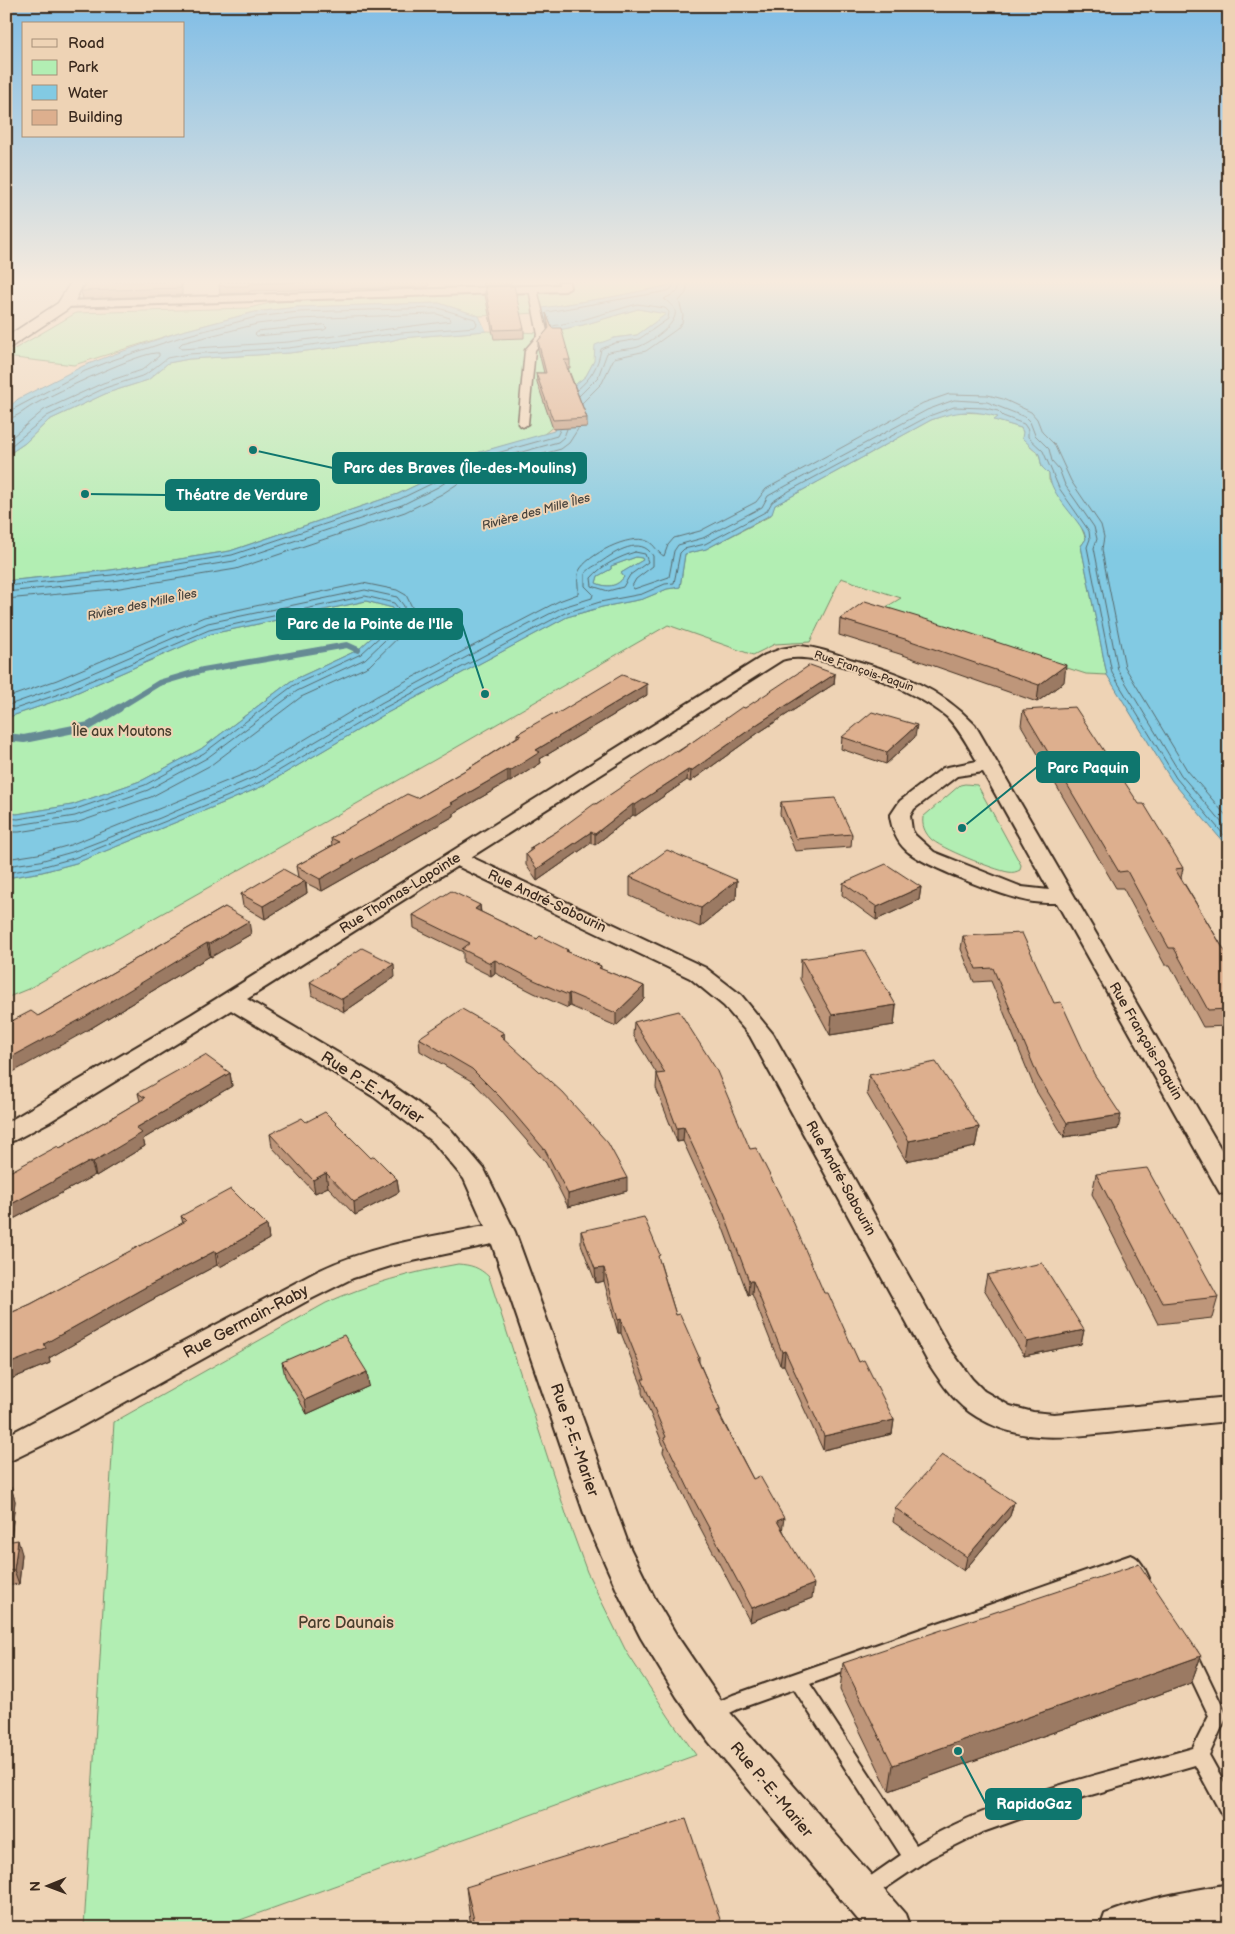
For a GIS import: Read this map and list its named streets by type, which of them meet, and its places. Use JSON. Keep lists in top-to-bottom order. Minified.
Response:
{"streets":{"street":["Rue François-Paquin","Rue Thomas-Lapointe","Rue André-Sabourin","Rue P.-E.-Marier","Rue Germain-Raby"]},"crossings":[["Rue François-Paquin","Rue Thomas-Lapointe"],["Rue Thomas-Lapointe","Rue André-Sabourin"],["Rue Thomas-Lapointe","Rue P.-E.-Marier"],["Rue P.-E.-Marier","Rue Germain-Raby"]],"water":["Rivière des Mille Îles"],"parks":["Île aux Moutons","Parc Daunais"],"places":["Parc des Braves (Île-des-Moulins)","Théatre de Verdure","Parc de la Pointe de l'Ile","Parc Paquin","RapidoGaz"],"legend":["Road","Park","Water","Building"],"north":"left"}
